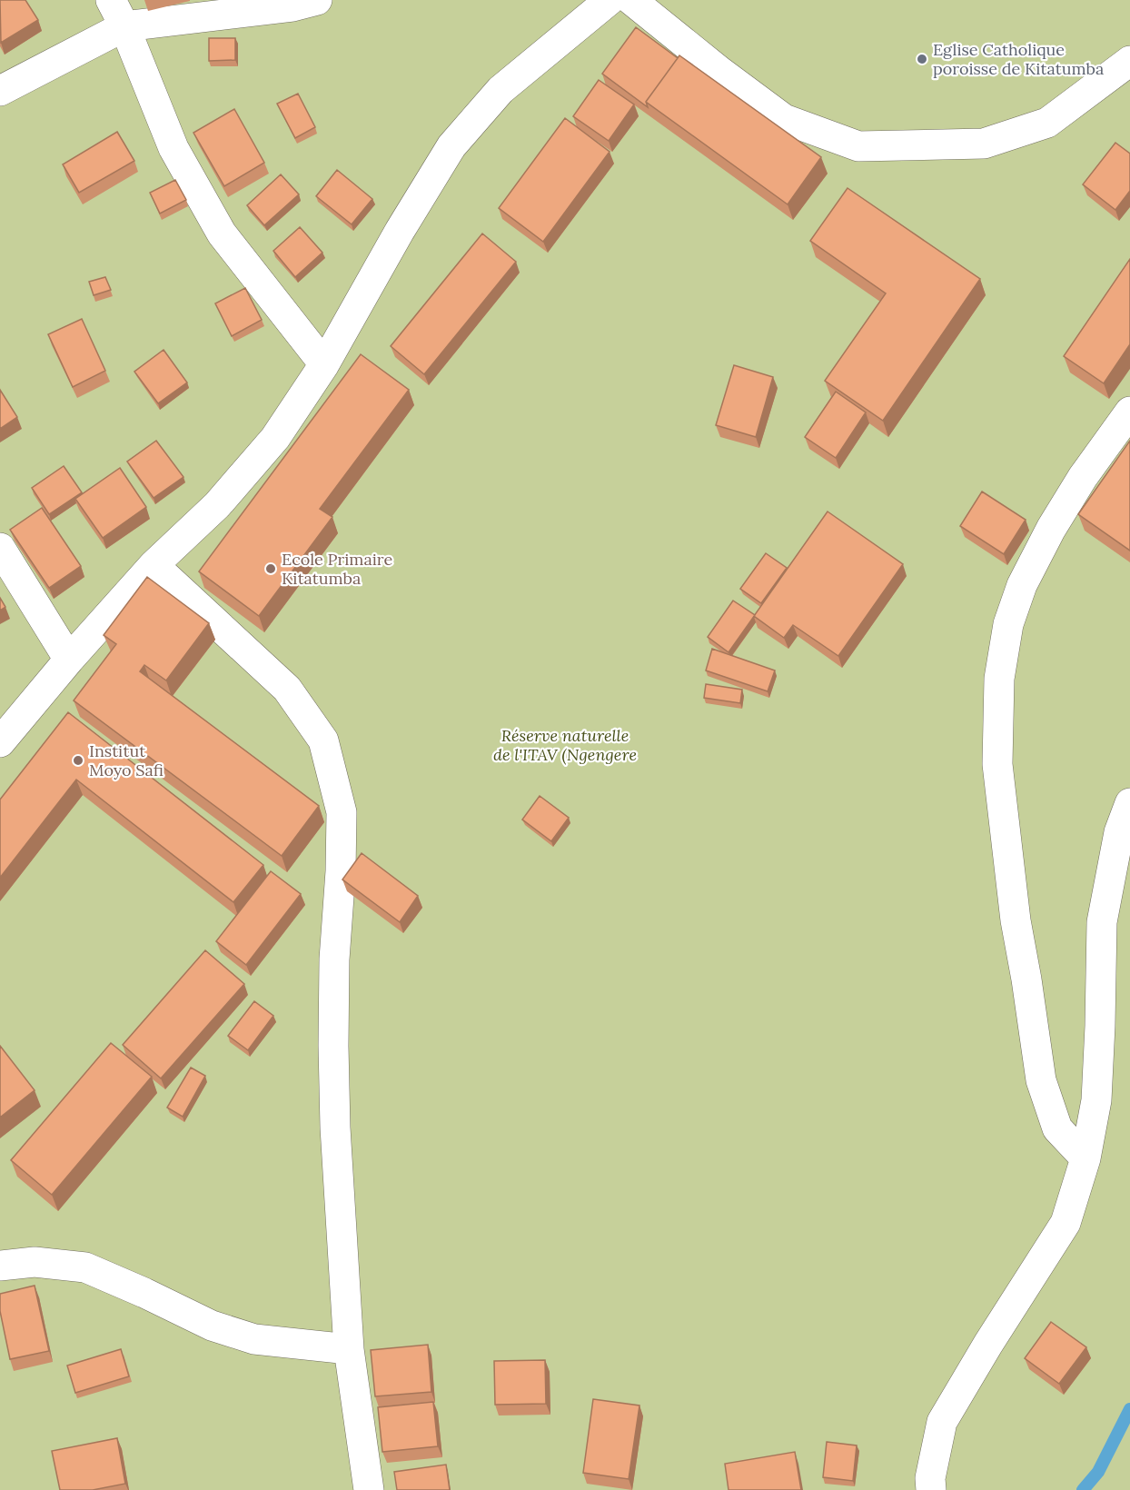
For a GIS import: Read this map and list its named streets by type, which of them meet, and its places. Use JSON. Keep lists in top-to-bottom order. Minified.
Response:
{"parks":["Réserve naturelle de l'ITAV (Ngengere"],"places":["Eglise Catholique poroisse de Kitatumba","Ecole Primaire Kitatumba","Institut Moyo Safi"]}
